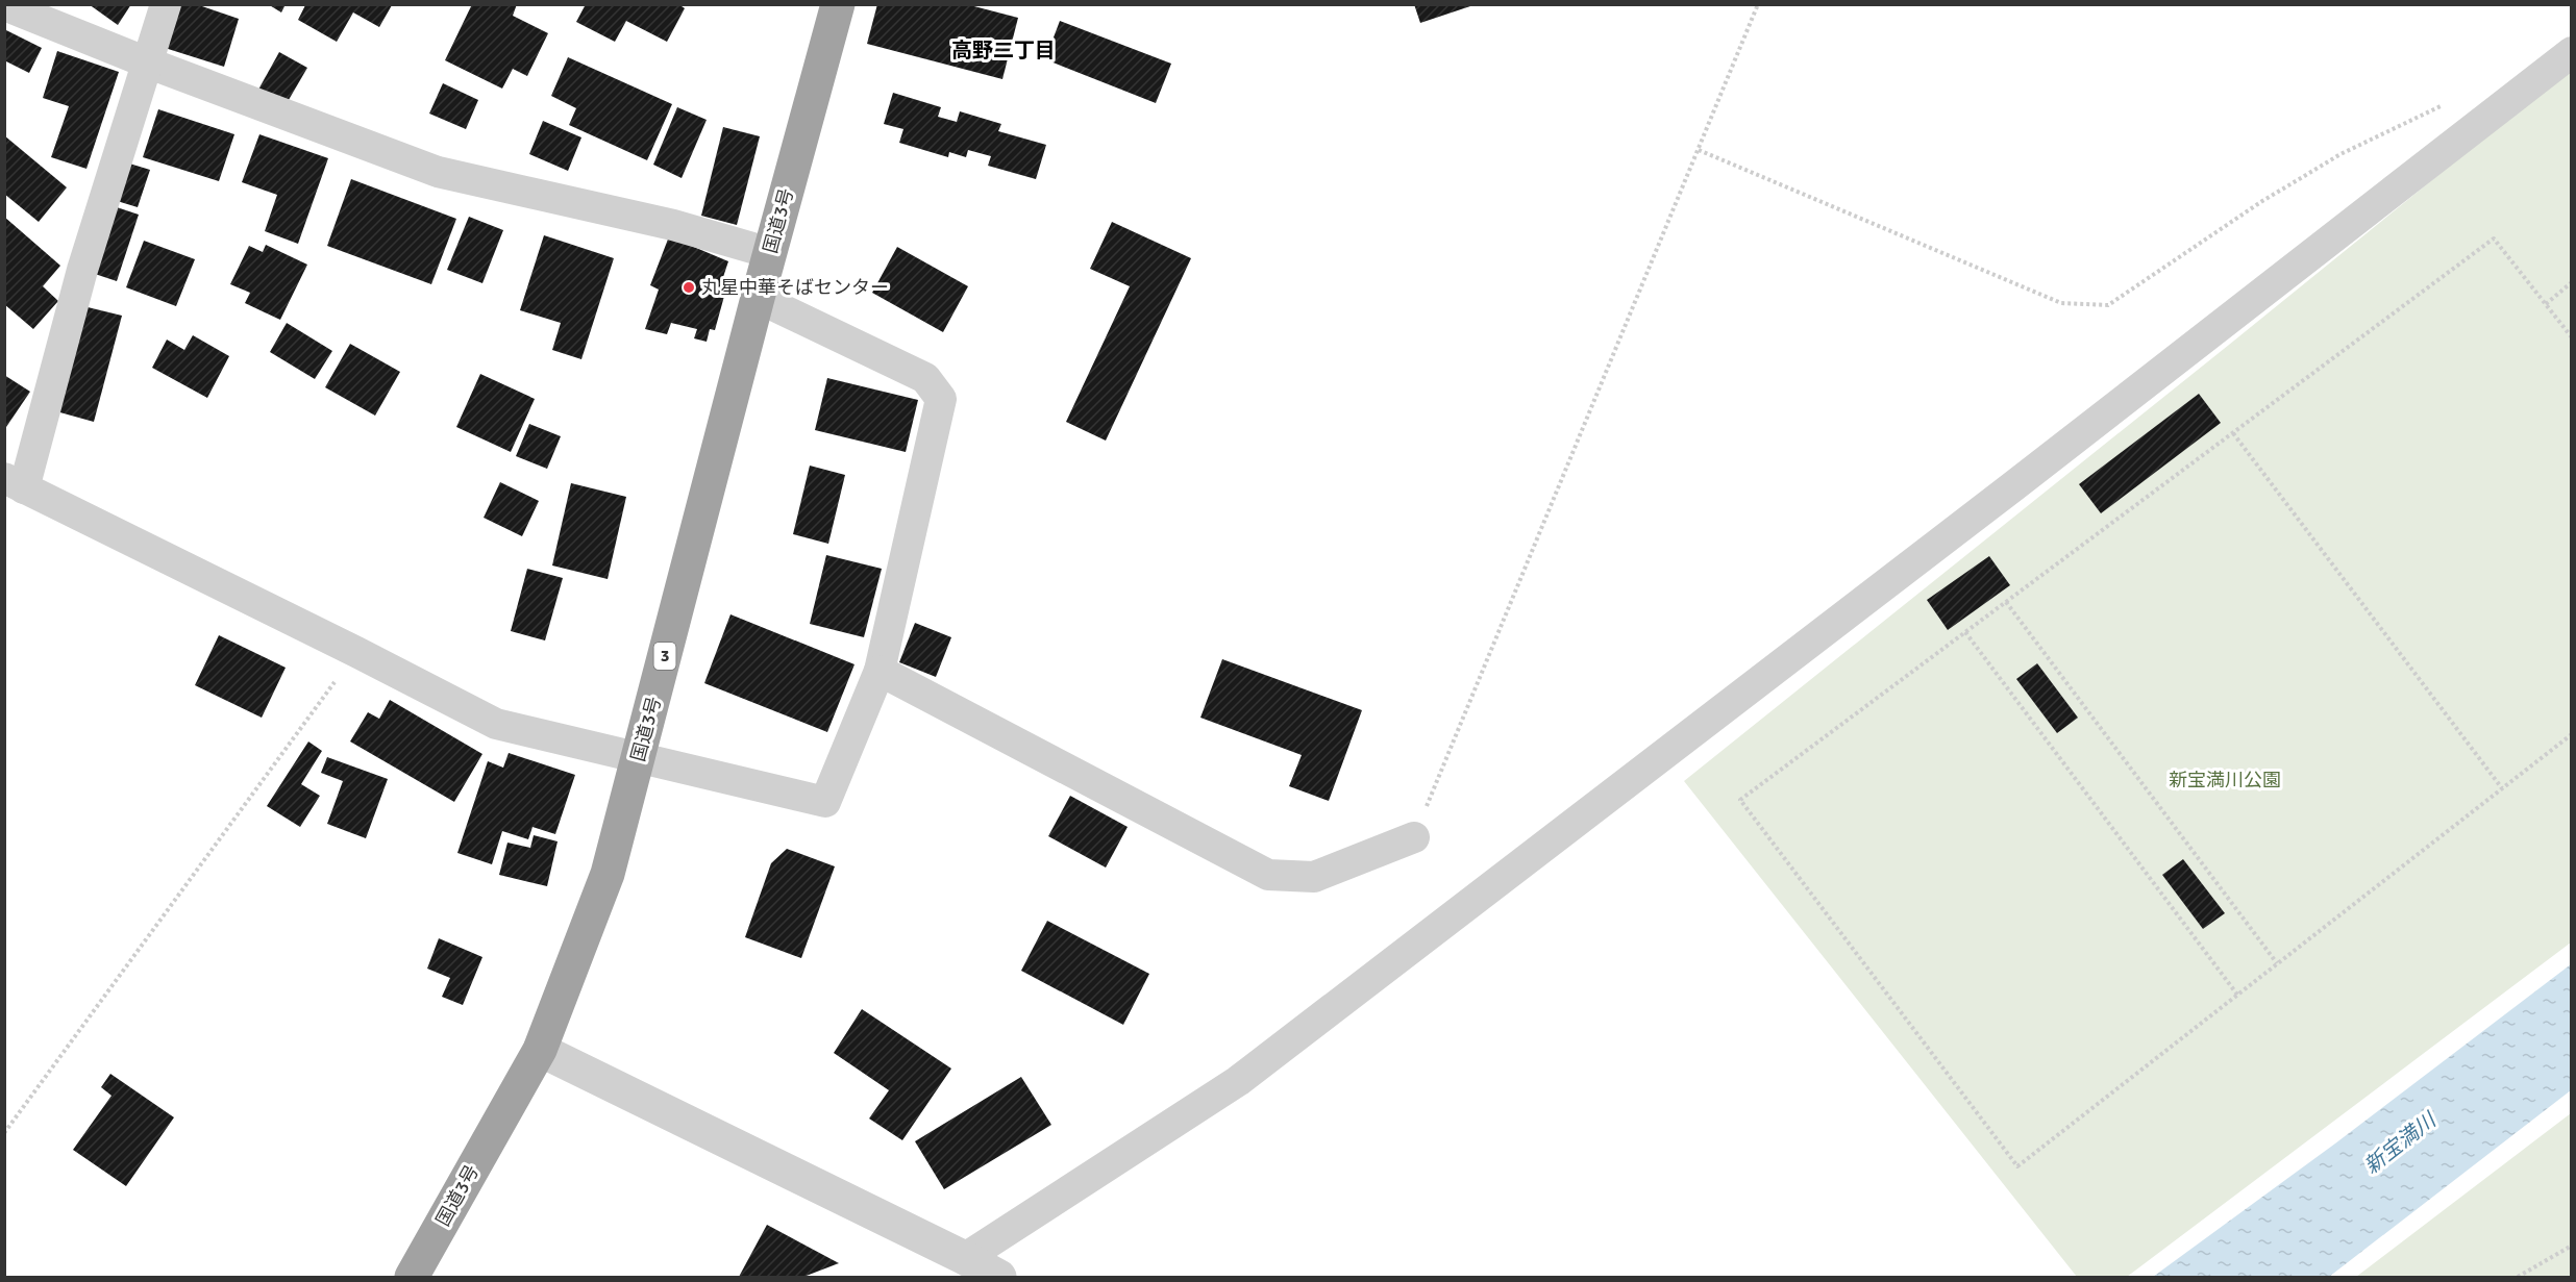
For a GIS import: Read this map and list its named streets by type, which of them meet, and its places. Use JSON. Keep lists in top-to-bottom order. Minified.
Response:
{"streets":{"highway":["国道3号","3"]},"districts":["高野二丁目"],"water":["新宝満川"],"parks":["新宝満川公園"],"places":["丸星中華そばセンター"]}
